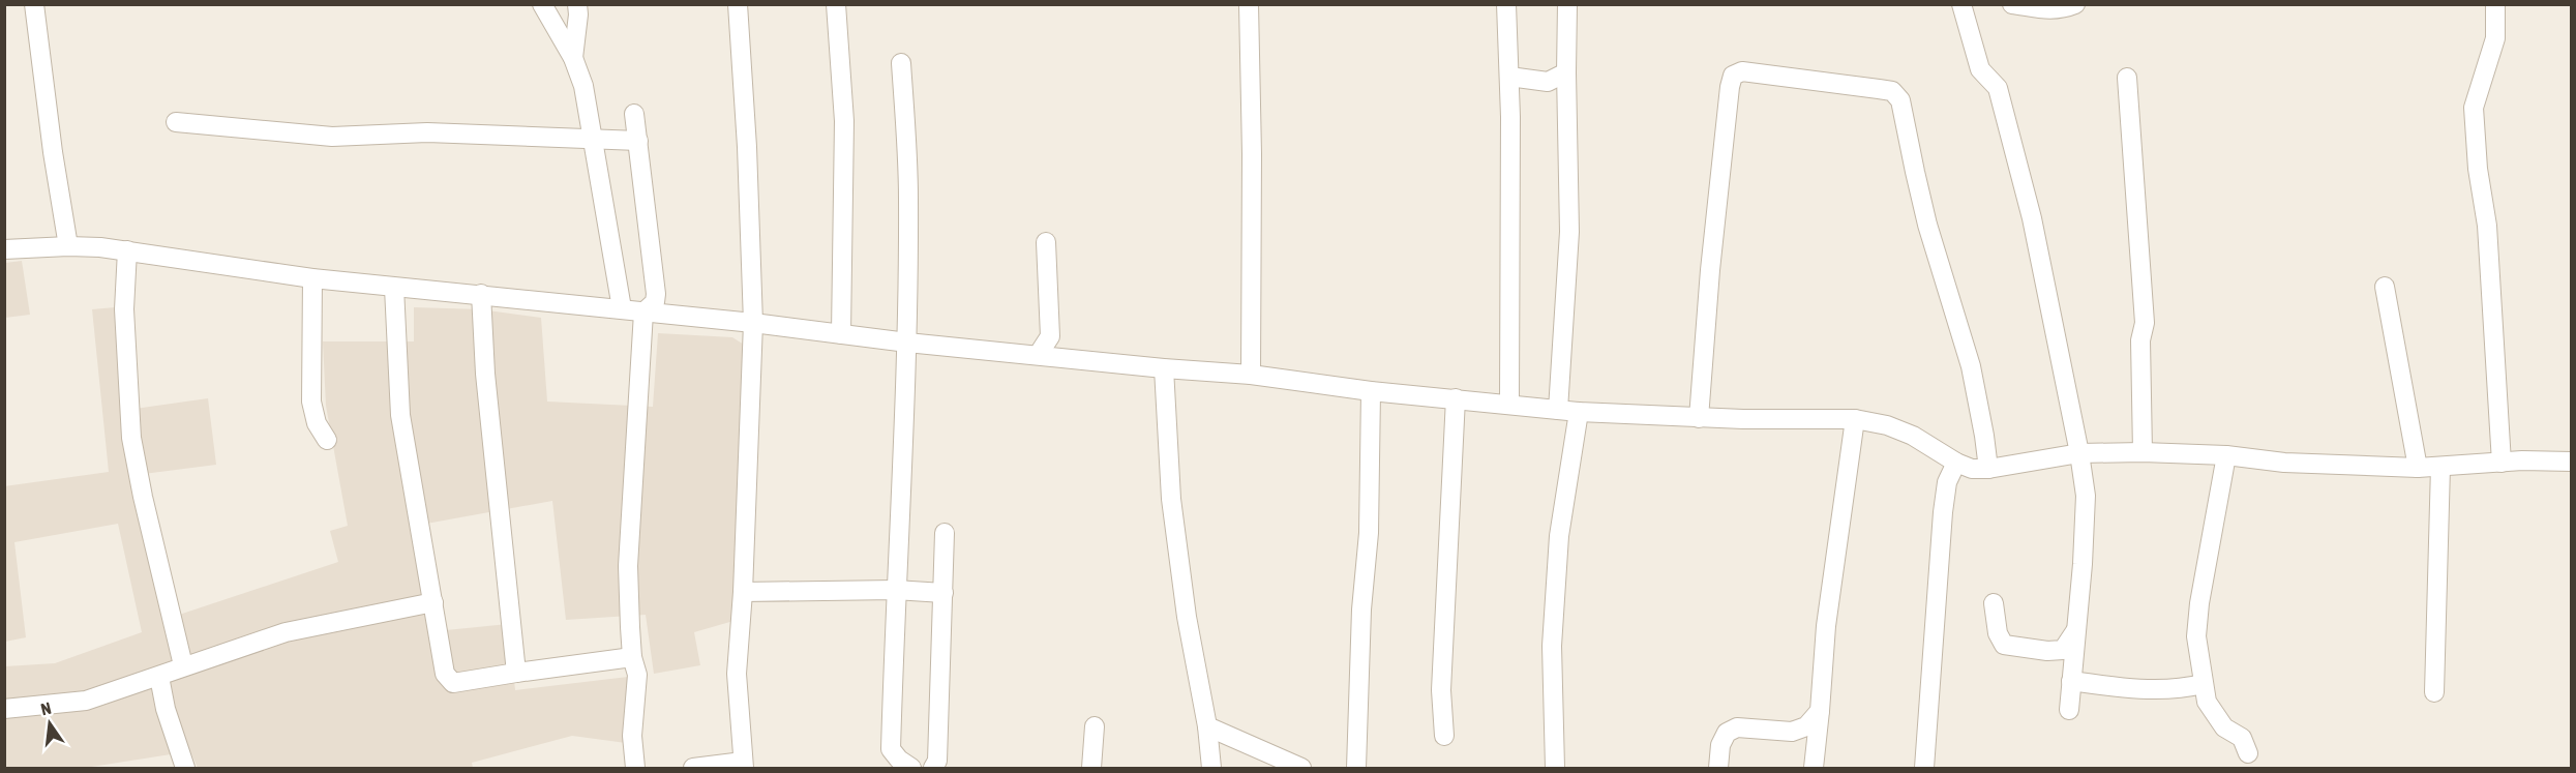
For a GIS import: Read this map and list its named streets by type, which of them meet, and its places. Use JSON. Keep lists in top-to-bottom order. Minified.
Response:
{"north":"top"}
